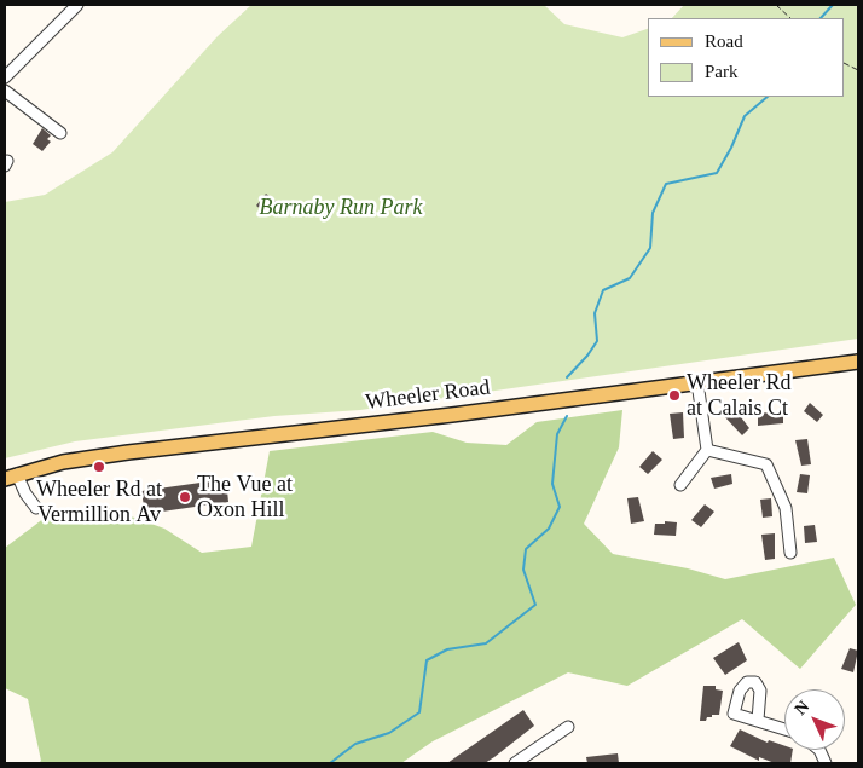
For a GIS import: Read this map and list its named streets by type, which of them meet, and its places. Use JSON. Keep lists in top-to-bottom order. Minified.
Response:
{"streets":{"main road":["Wheeler Road"]},"parks":["Barnaby Run Park"],"places":["Wheeler Rd at Calais Ct","Wheeler Rd at Vermillion Av","The Vue at Oxon Hill"],"legend":["Road","Park"],"north":"top left"}
